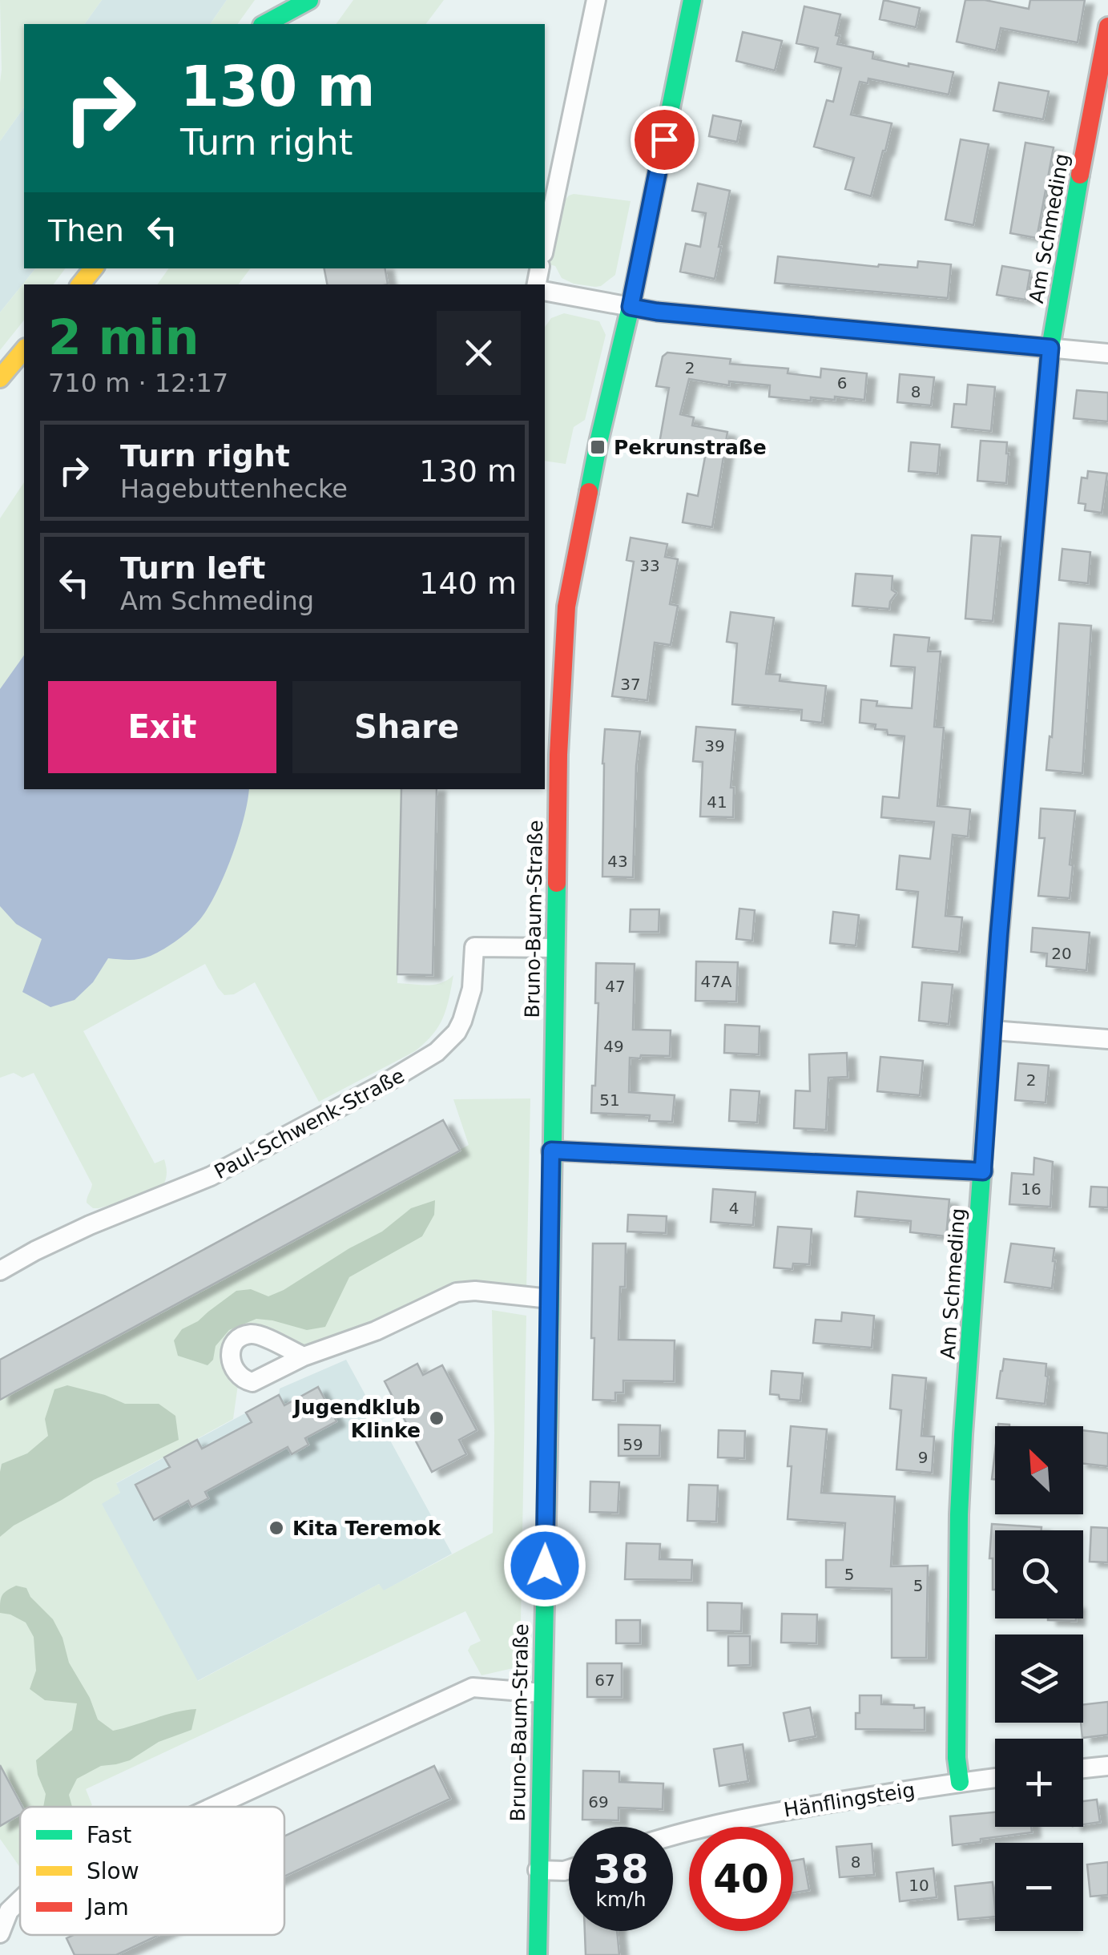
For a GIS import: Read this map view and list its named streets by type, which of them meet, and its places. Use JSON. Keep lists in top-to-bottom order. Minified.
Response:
{"streets":{"street":["Am Schmeding","Bruno-Baum-Straße","Paul-Schwenk-Straße","Hänflingsteig"]},"crossings":[["Am Schmeding","Hänflingsteig"],["Bruno-Baum-Straße","Paul-Schwenk-Straße"]],"places":{"transit":["Pekrunstraße"],"other":["Jugendklub Klinke","Kita Teremok"]},"house_numbers":["2","6","8","33","37","39","41","43","20","47A","47","49","2","51","16","4","59","9","5","5","67","69","8","10"],"legend":["Fast","Slow","Jam"],"north":"top left","page":{"turn":["130 m","Turn right"],"then":"Then","heading":["2 min","710 m · 12:17"],"list":[{"name":"Turn right","note":"Hagebuttenhecke","value":"130 m"},{"name":"Turn left","note":"Am Schmeding","value":"140 m"}],"buttons":["Exit","Share"],"map_buttons":["+","−"],"speed":"38 km/h","limit":"40"}}
